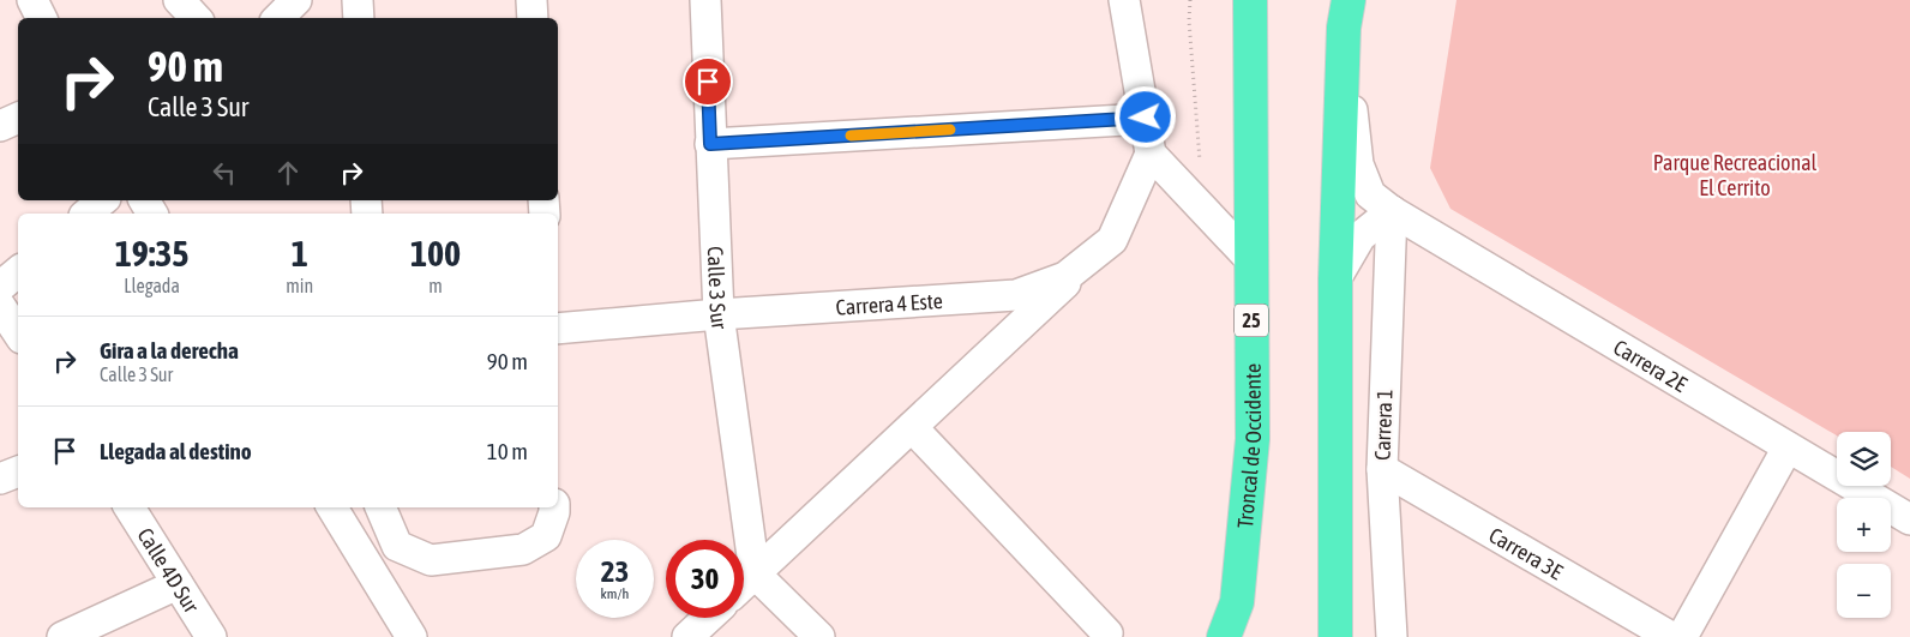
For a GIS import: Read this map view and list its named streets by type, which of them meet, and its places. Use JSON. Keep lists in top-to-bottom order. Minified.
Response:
{"streets":{"highway":["25","Troncal de Occidente"],"street":["Calle 3 Sur","Carrera 4 Este","Carrera 2E","Carrera 1","Carrera 3E","Calle 4D Sur"]},"crossings":[["Calle 3 Sur","Carrera 4 Este"],["Carrera 2E","Carrera 1"],["Carrera 1","Carrera 3E"]],"parks":["Parque Recreacional El Cerrito"],"page":{"turn":["90 m","Calle 3 Sur"],"eta":["19:35","Llegada","1","min","100","m"],"list":[{"name":"Gira a la derecha","note":"Calle 3 Sur","value":"90 m"},{"name":"Llegada al destino","value":"10 m"}],"map_buttons":["+","−"],"speed":"23 km/h","limit":"30"}}
